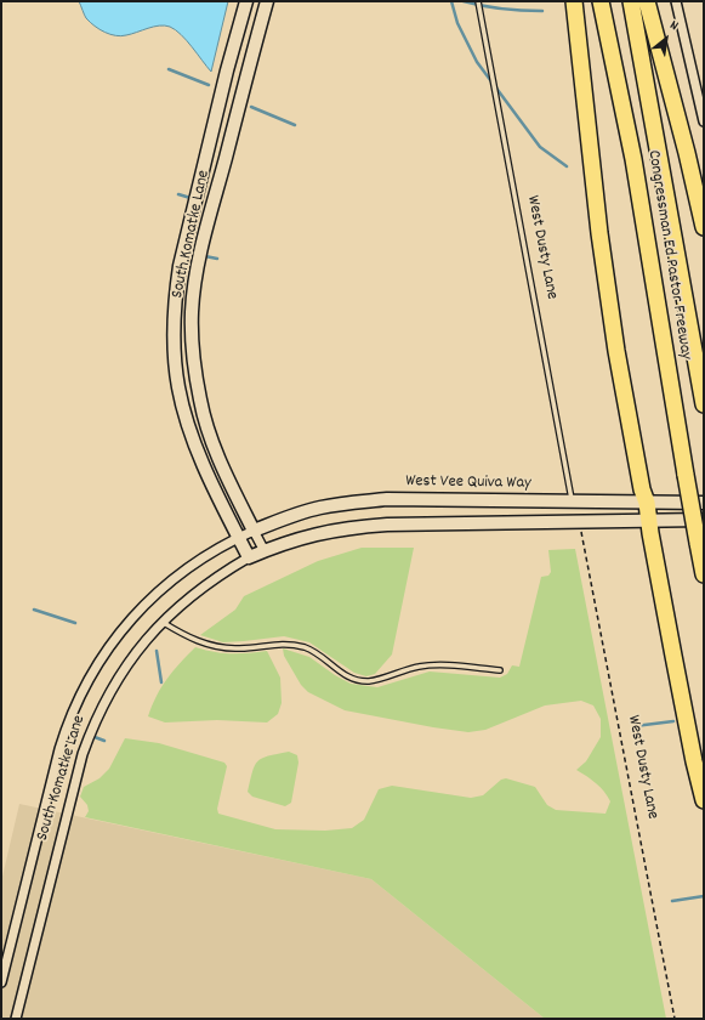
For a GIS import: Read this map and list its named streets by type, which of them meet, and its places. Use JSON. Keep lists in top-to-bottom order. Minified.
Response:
{"streets":{"highway":["Congressman Ed Pastor Freeway"],"street":["South Komatke Lane","West Vee Quiva Way"],"lane":["West Dusty Lane"]},"crossings":[["South Komatke Lane","West Vee Quiva Way"],["West Dusty Lane","West Vee Quiva Way"]],"north":"top right"}
